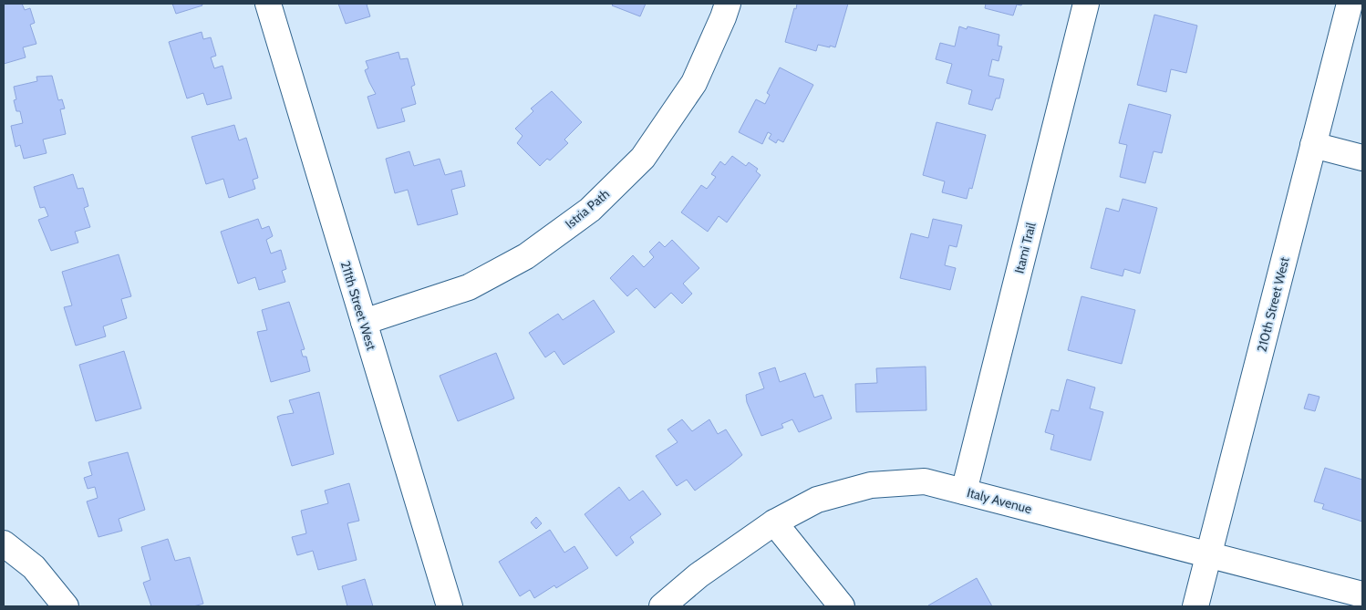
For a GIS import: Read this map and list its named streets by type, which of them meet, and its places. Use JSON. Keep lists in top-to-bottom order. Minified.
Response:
{"streets":{"street":["Istria Path","Itami Trail","210th Street West","211th Street West","Italy Avenue"]},"crossings":[["Istria Path","211th Street West"],["Itami Trail","Italy Avenue"],["210th Street West","Italy Avenue"]]}
